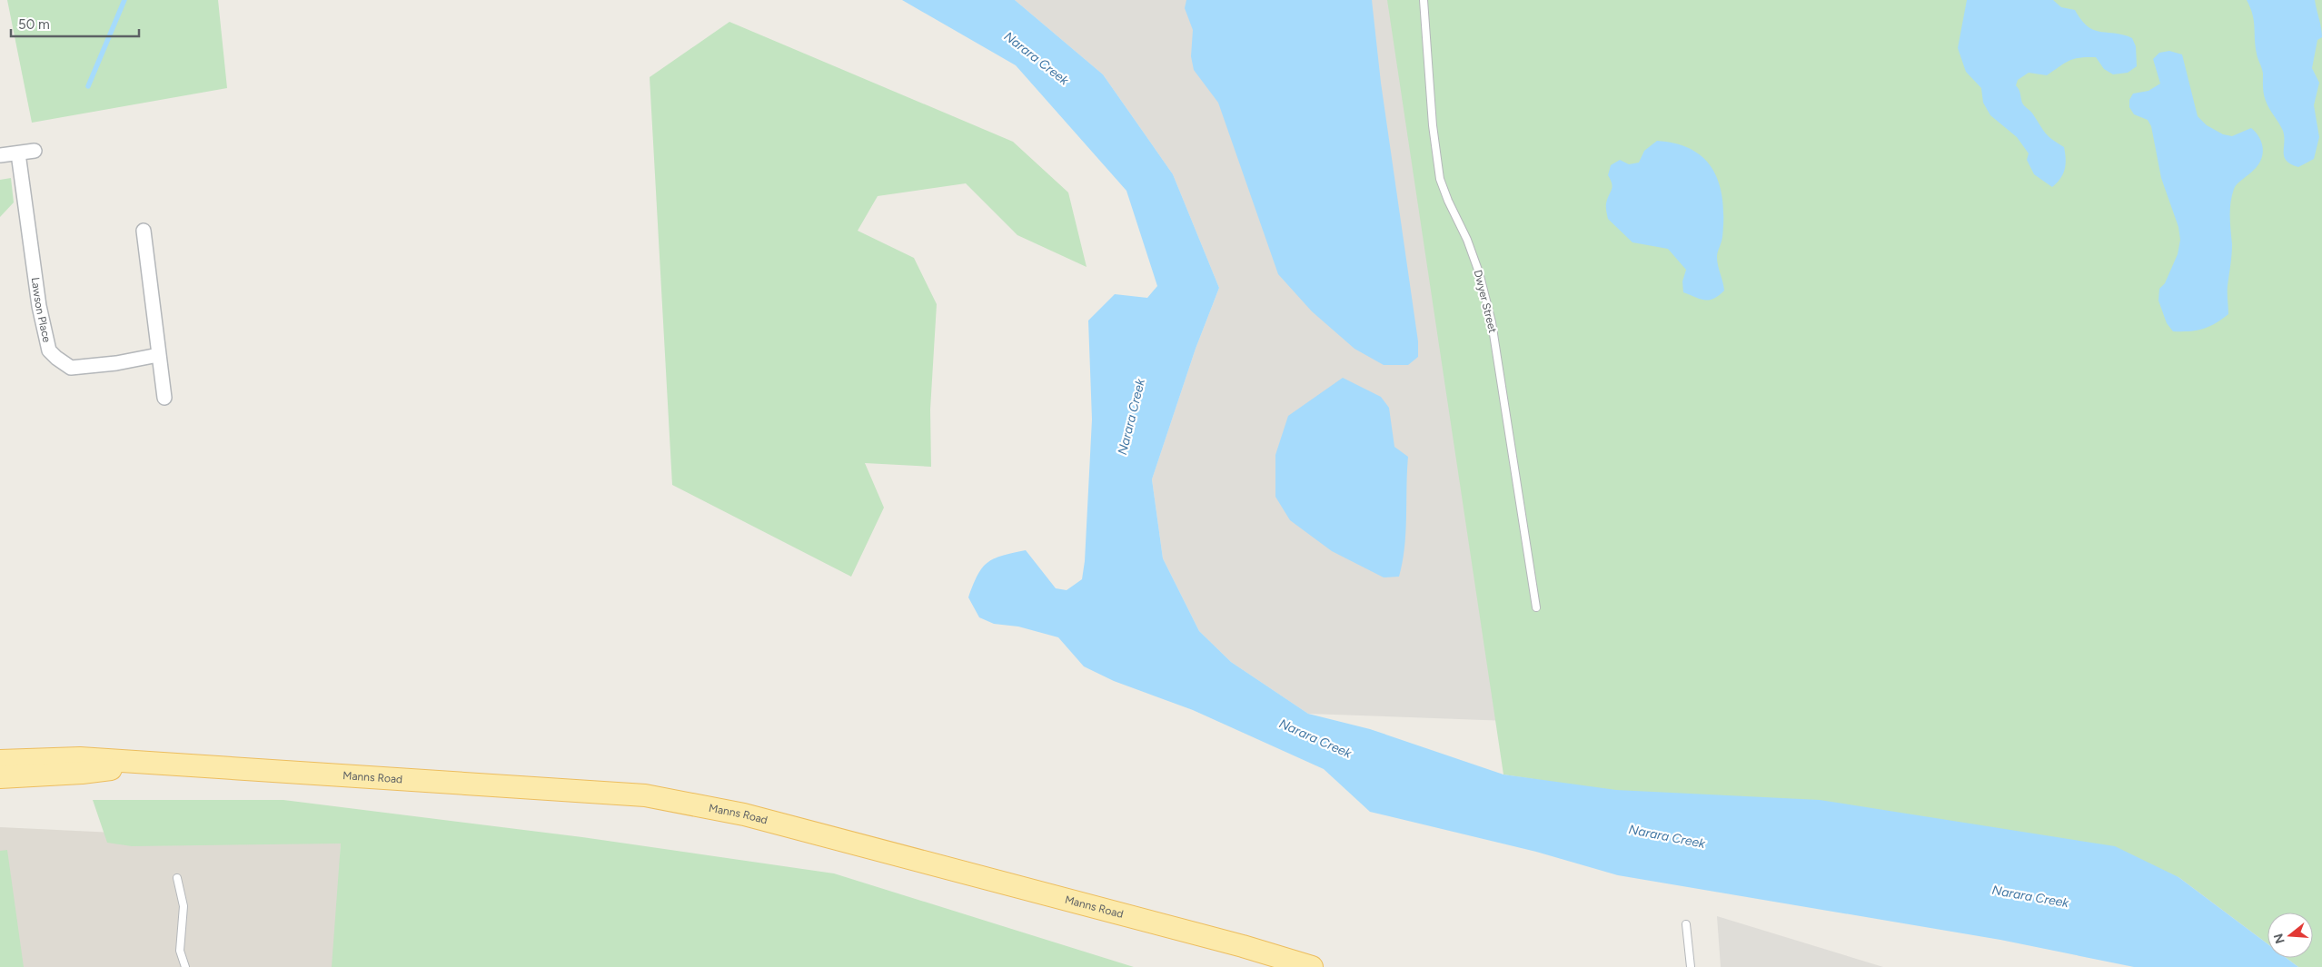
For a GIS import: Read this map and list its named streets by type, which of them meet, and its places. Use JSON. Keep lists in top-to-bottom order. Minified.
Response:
{"streets":{"main road":["Manns Road"],"street":["Lawson Place"],"lane":["Dwyer Street"]},"water":["Narara Creek"],"scale_bar":"50 m","north":"left"}
